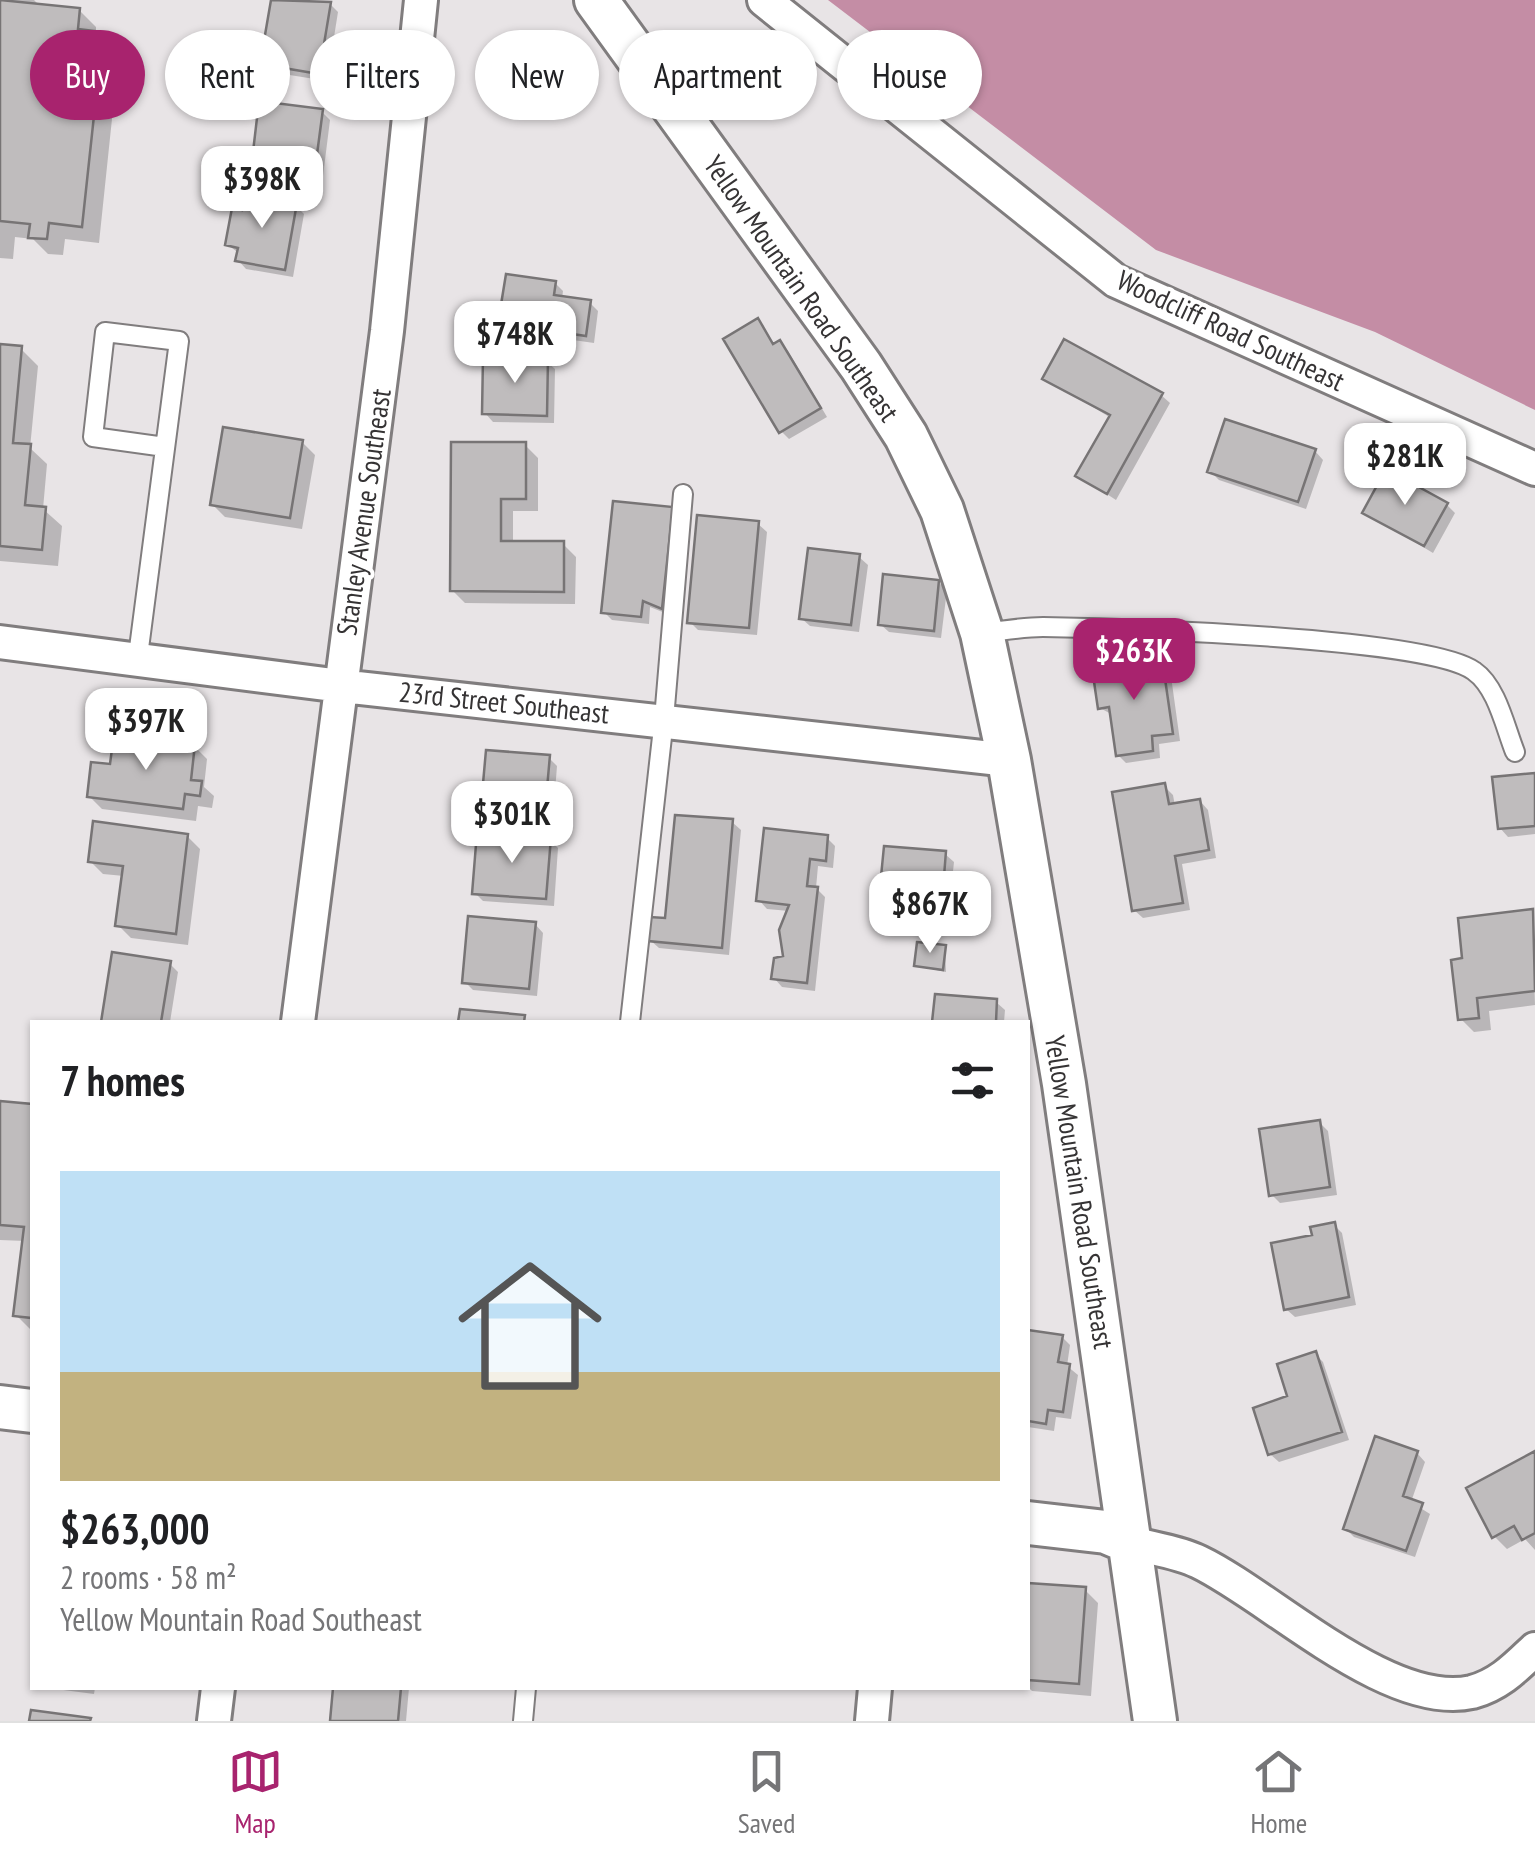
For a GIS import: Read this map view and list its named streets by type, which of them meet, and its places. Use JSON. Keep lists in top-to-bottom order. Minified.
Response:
{"streets":{"street":["Yellow Mountain Road Southeast","Woodcliff Road Southeast","Stanley Avenue Southeast","23rd Street Southeast"]},"crossings":[["Yellow Mountain Road Southeast","23rd Street Southeast"],["Stanley Avenue Southeast","23rd Street Southeast"]],"page":{"chip":["Buy","Rent","Filters","New","Apartment","House"],"price":["$398K","$748K","$281K","$263K","$397K","$301K","$867K"],"heading":"7 homes","list":[{"name":"$263,000","note":"2 rooms · 58 m² · Yellow Mountain Road Southeast"}],"tabs":["Map","Saved","Home"]}}
